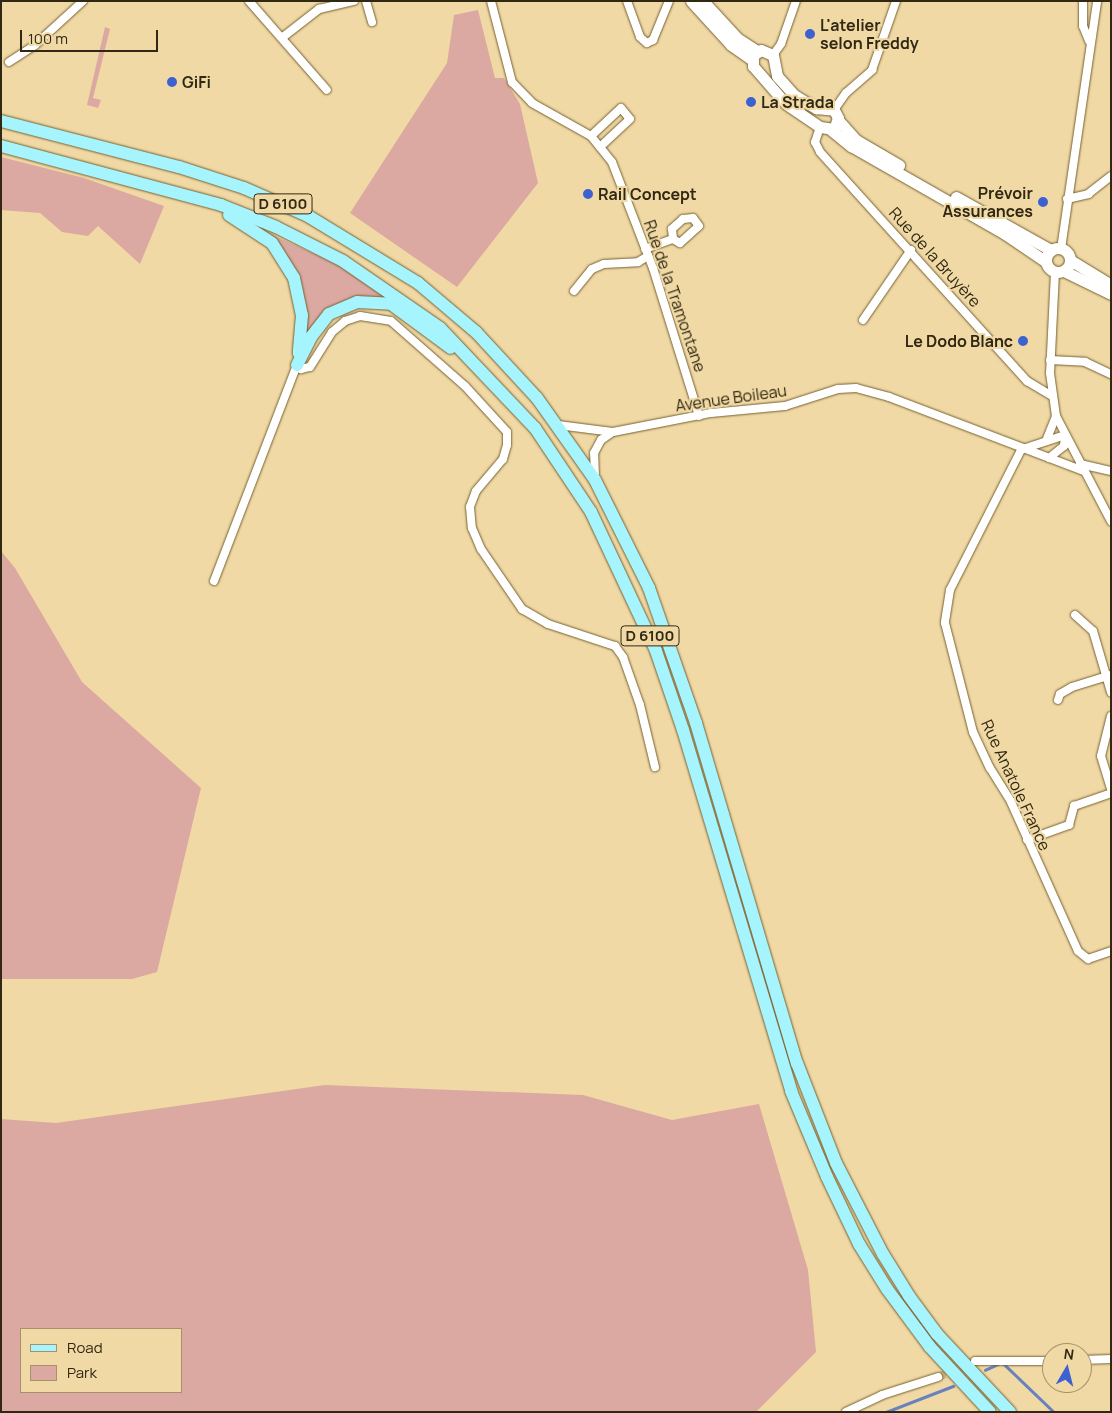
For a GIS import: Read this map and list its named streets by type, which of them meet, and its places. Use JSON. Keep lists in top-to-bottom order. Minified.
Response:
{"streets":{"main road":["D 6100"],"street":["Rue de la Bruyère","Rue de la Tramontane","Avenue Boileau","Rue Anatole France"]},"crossings":[["D 6100","Avenue Boileau"],["Rue de la Tramontane","Avenue Boileau"],["Avenue Boileau","Rue Anatole France"]],"places":["L'atelier selon Freddy","GiFi","La Strada","Rail Concept","Prévoir Assurances","Le Dodo Blanc"],"legend":["Road","Park"],"scale_bar":"100 m","north":"top"}
